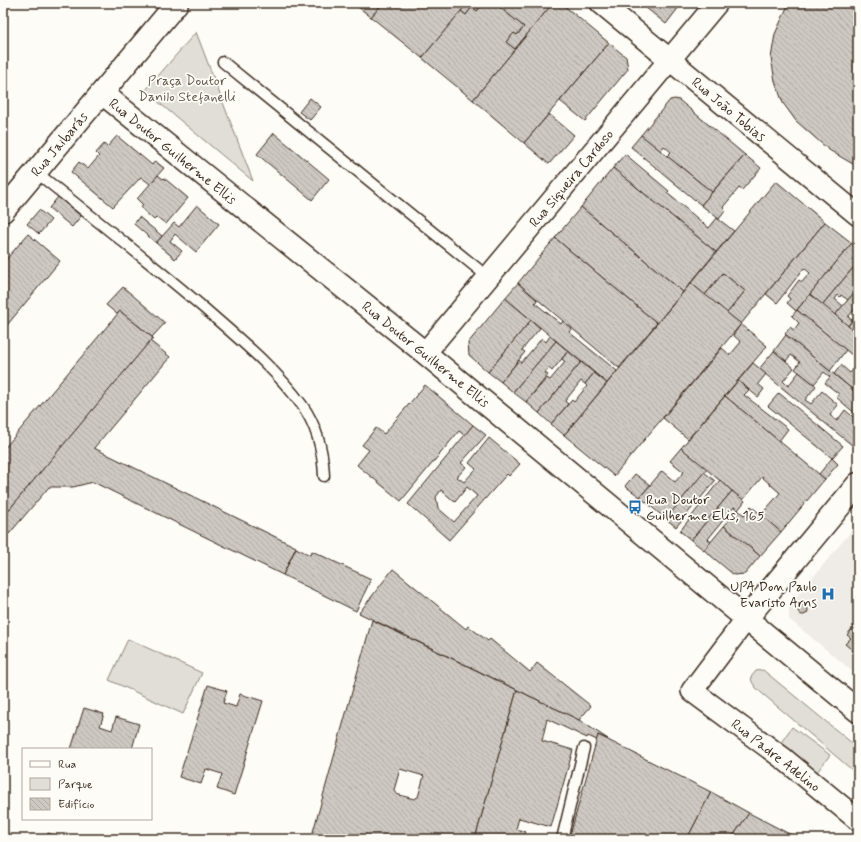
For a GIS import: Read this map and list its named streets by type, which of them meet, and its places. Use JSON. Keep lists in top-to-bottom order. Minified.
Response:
{"streets":{"street":["Rua João Tobias","Rua Jaibarás","Rua Doutor Guilherme Ellis","Rua Siqueira Cardoso","Rua Padre Adelino"]},"crossings":[["Rua João Tobias","Rua Siqueira Cardoso"],["Rua Jaibarás","Rua Doutor Guilherme Ellis"],["Rua Doutor Guilherme Ellis","Rua Siqueira Cardoso"],["Rua Doutor Guilherme Ellis","Rua Padre Adelino"]],"parks":["Praça Doutor Danilo Stefanelli"],"places":{"bus stop":["Rua Doutor Guilherme Elis, 165"],"hospital":["UPA Don Paulo Evaristo Arns"]},"legend":["Rua","Parque","Edifício"]}
